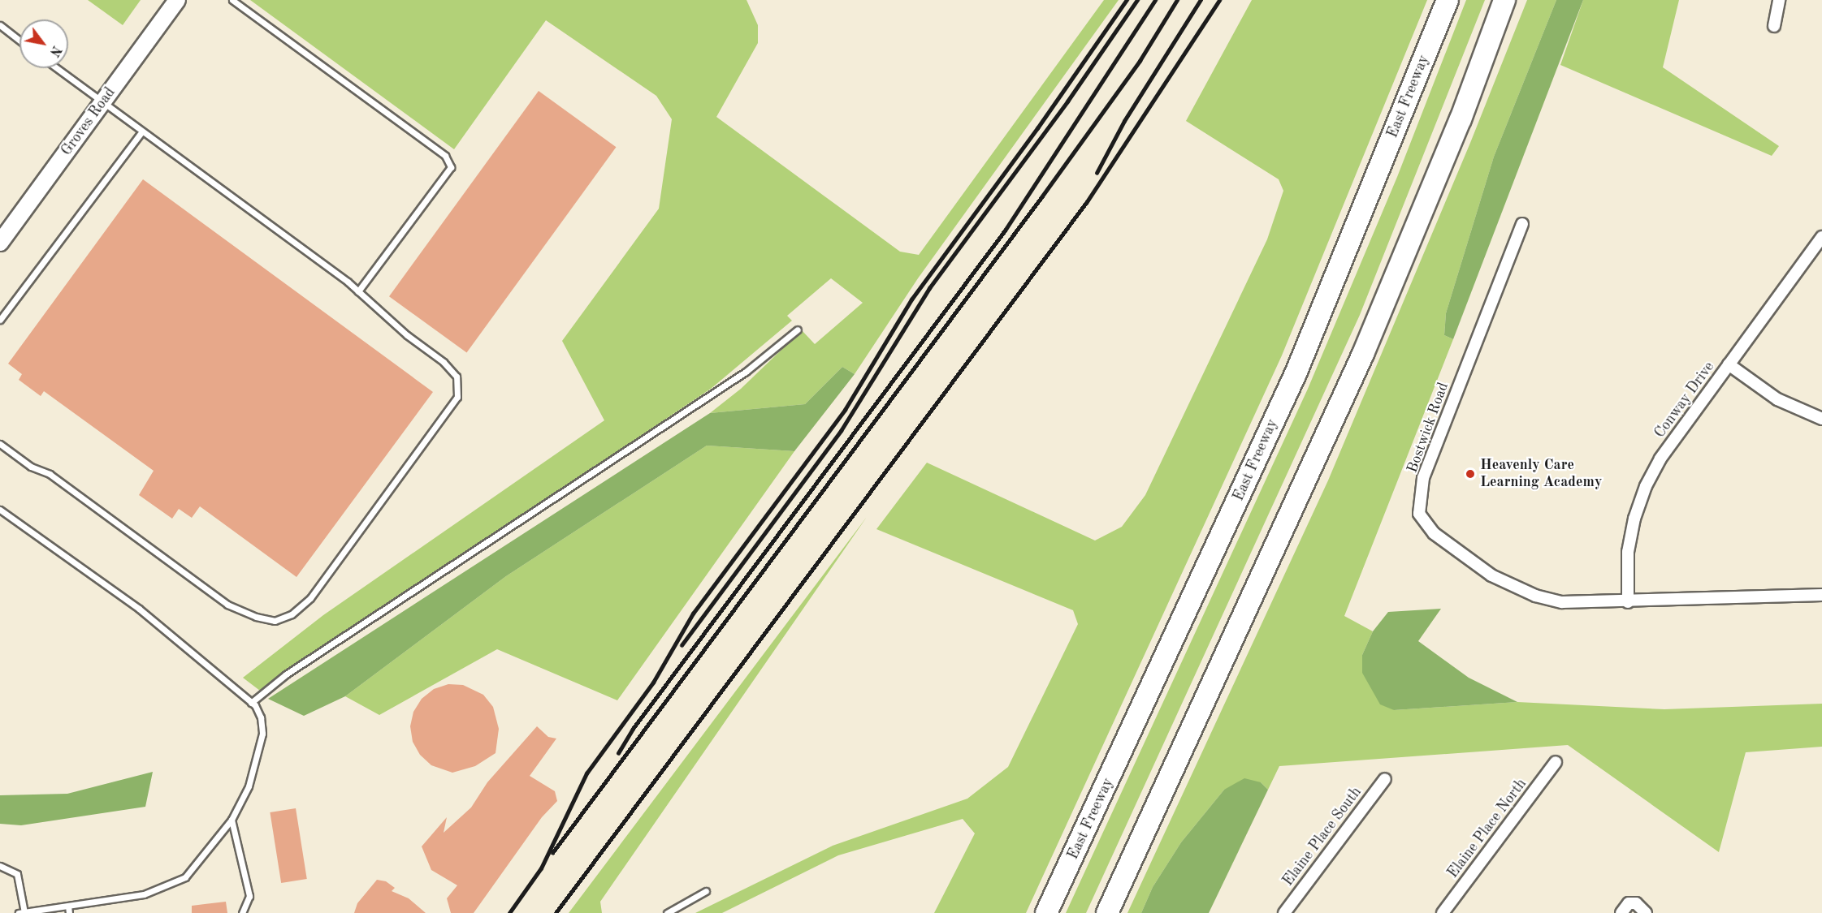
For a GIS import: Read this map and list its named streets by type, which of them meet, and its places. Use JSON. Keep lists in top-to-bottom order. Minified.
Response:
{"streets":{"highway":["East Freeway"],"street":["Groves Road","Conway Drive","Bostwick Road","Elaine Place North","Elaine Place South"]},"crossings":[["Conway Drive","Bostwick Road"]],"places":["Heavenly Care Learning Academy"],"north":"bottom right"}
